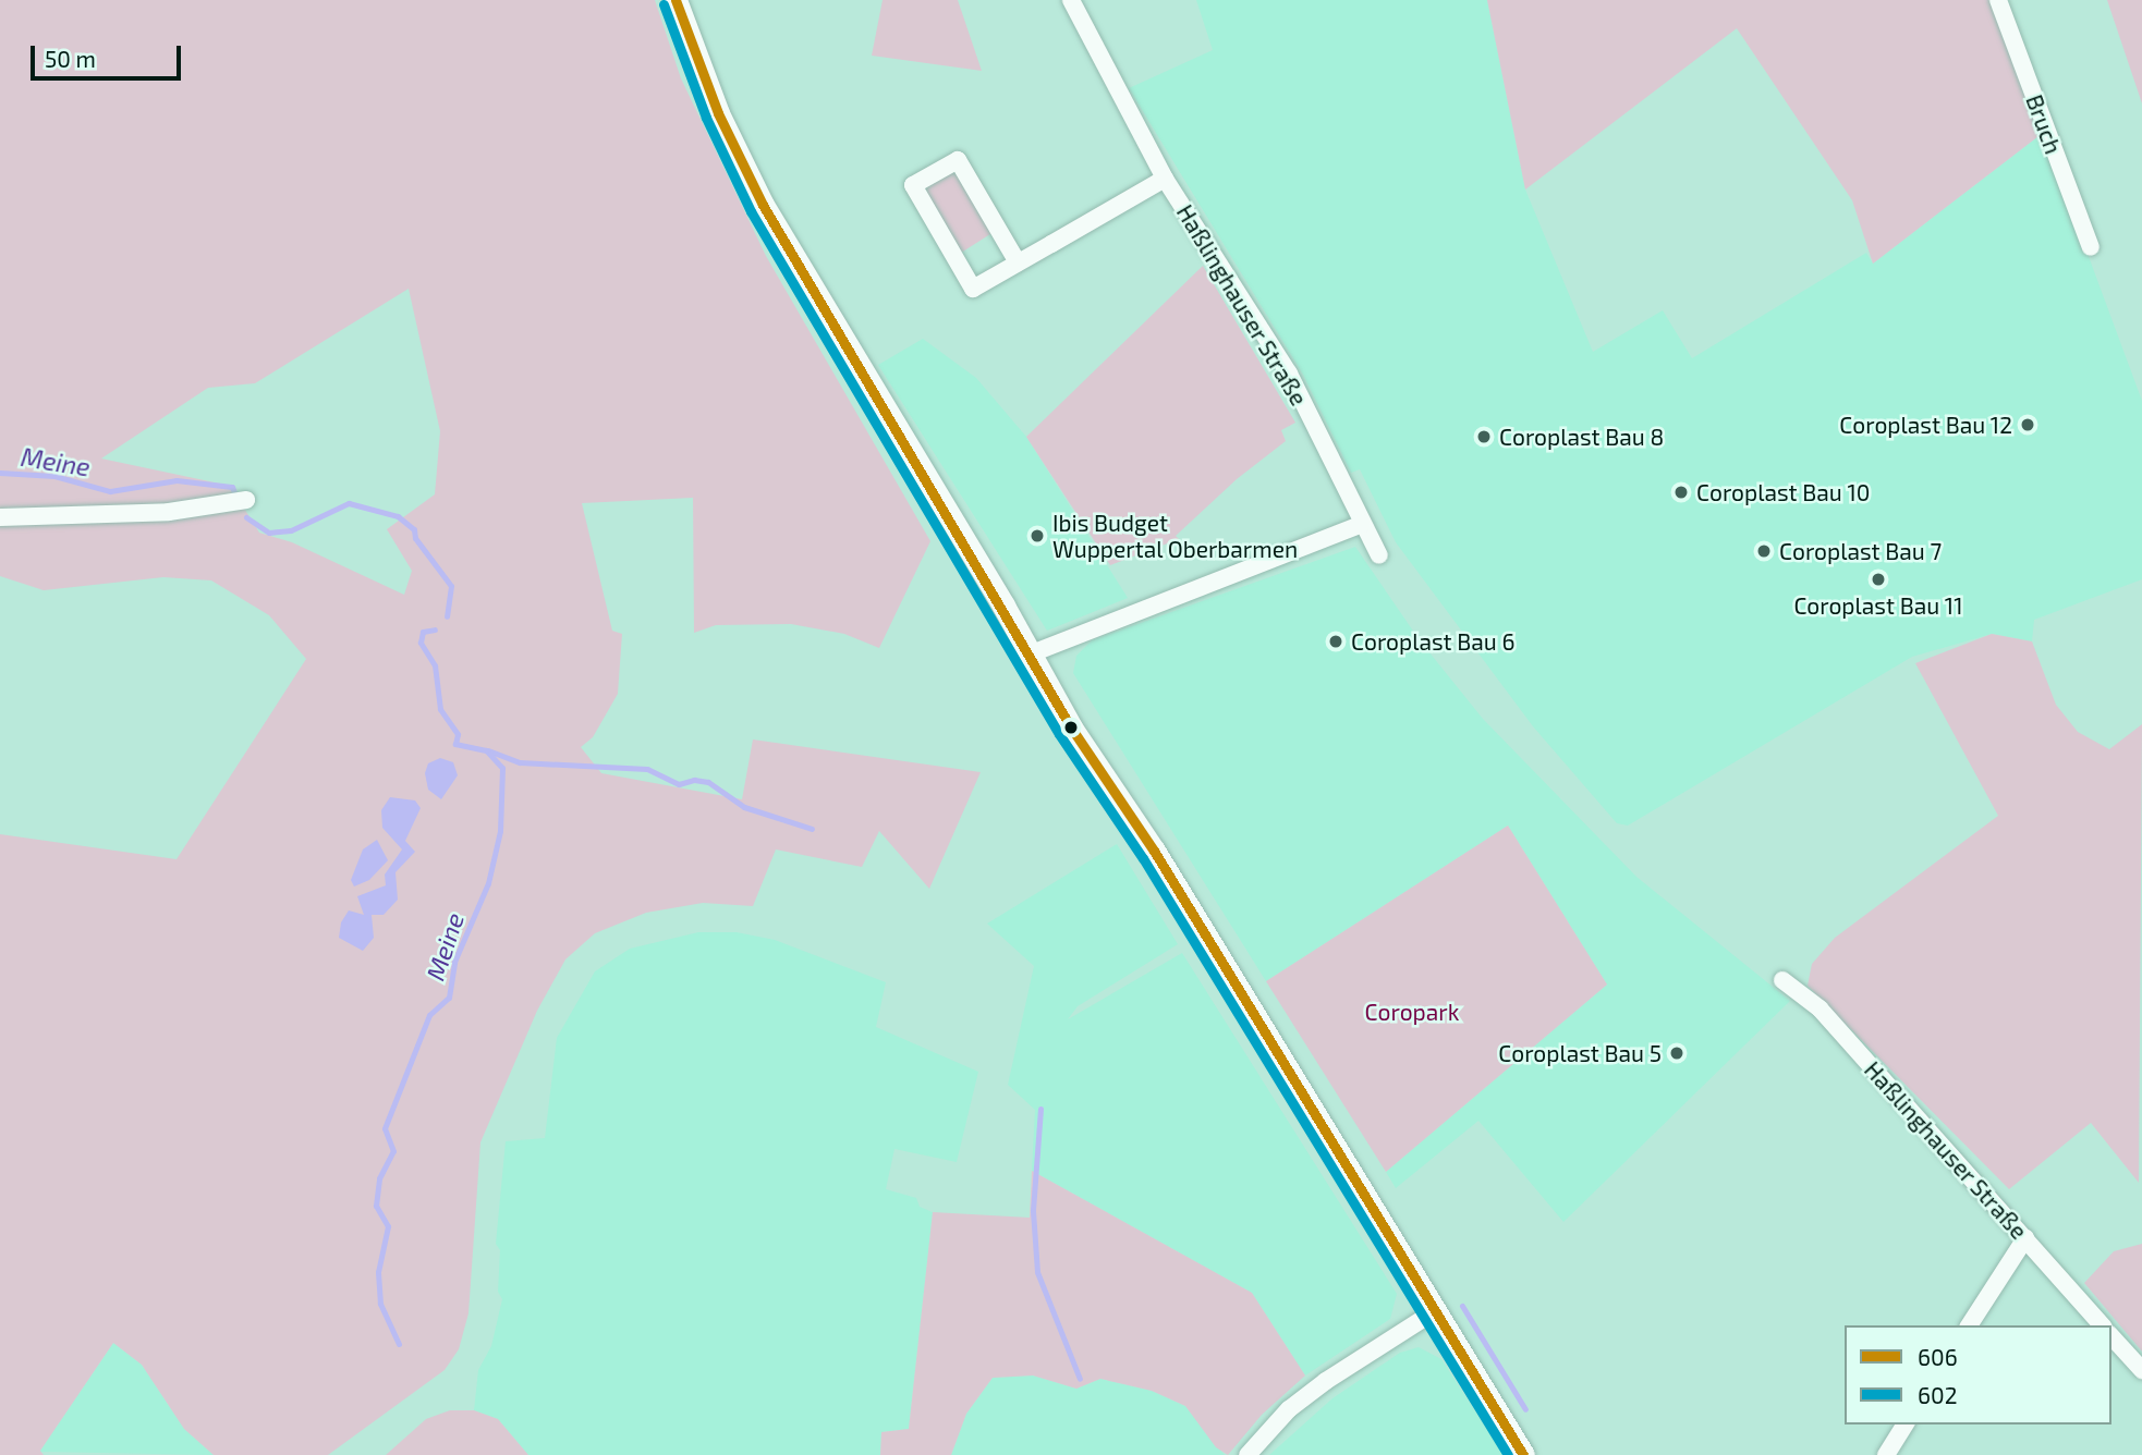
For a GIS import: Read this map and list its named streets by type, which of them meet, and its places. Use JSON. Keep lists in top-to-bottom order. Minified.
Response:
{"streets":{"street":["Bruch","Haßlinghauser Straße"]},"water":["Meine"],"parks":["Coropark"],"places":["Coroplast Bau 12","Coroplast Bau 8","Coroplast Bau 10","Ibis Budget Wuppertal Oberbarmen","Coroplast Bau 7","Coroplast Bau 11","Coroplast Bau 6","Coroplast Bau 5"],"lines":["transit line 606","transit line 602"],"legend":["606","602"],"scale_bar":"50 m"}
